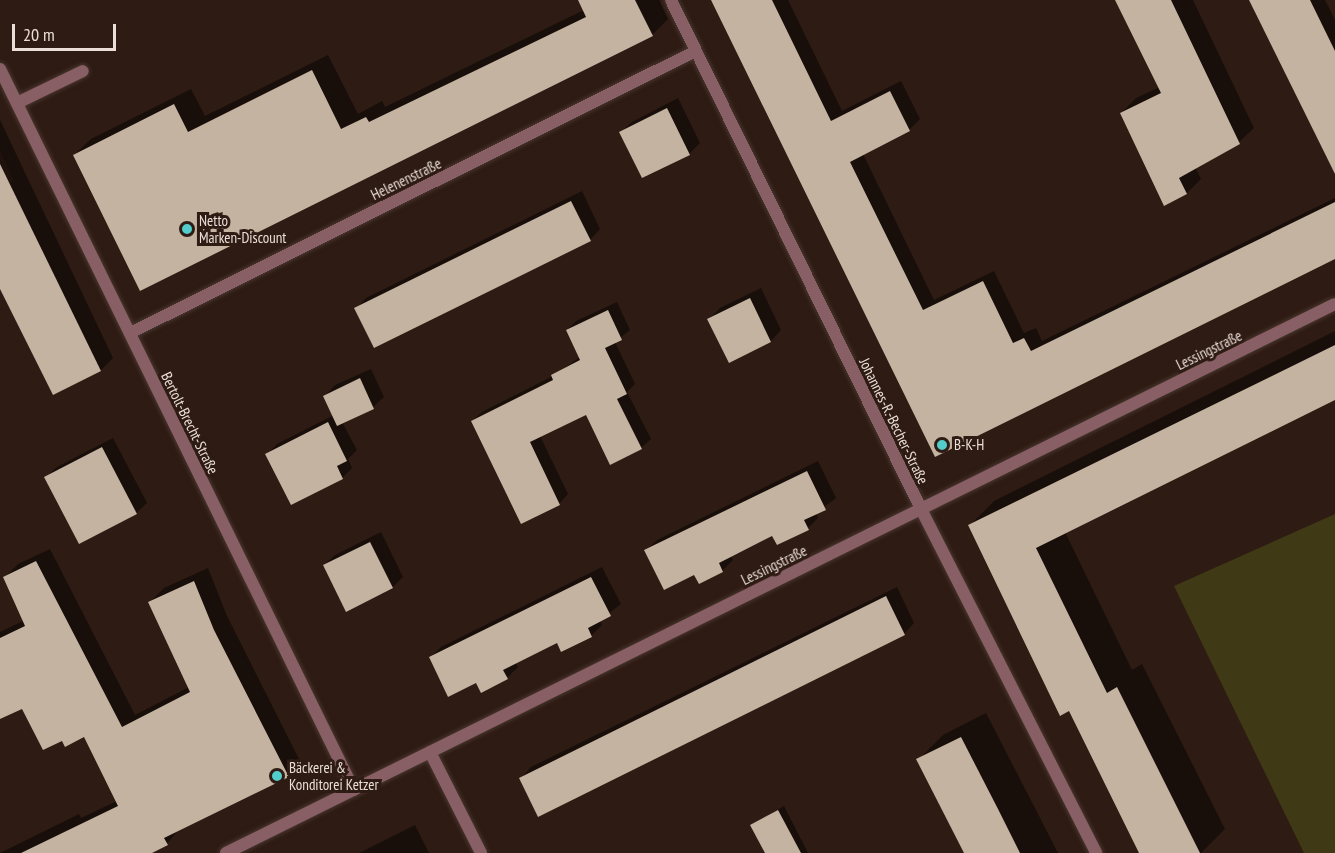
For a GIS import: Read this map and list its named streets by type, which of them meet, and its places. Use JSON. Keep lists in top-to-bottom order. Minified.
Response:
{"streets":{"street":["Helenenstraße","Lessingstraße","Johannes-R.-Becher-Straße","Bertolt-Brecht-Straße"]},"crossings":[["Helenenstraße","Johannes-R.-Becher-Straße"],["Helenenstraße","Bertolt-Brecht-Straße"],["Lessingstraße","Johannes-R.-Becher-Straße"],["Lessingstraße","Bertolt-Brecht-Straße"]],"places":["Netto Marken-Discount","B-K-H","Bäckerei & Konditorei Ketzer"],"scale_bar":"20 m"}
